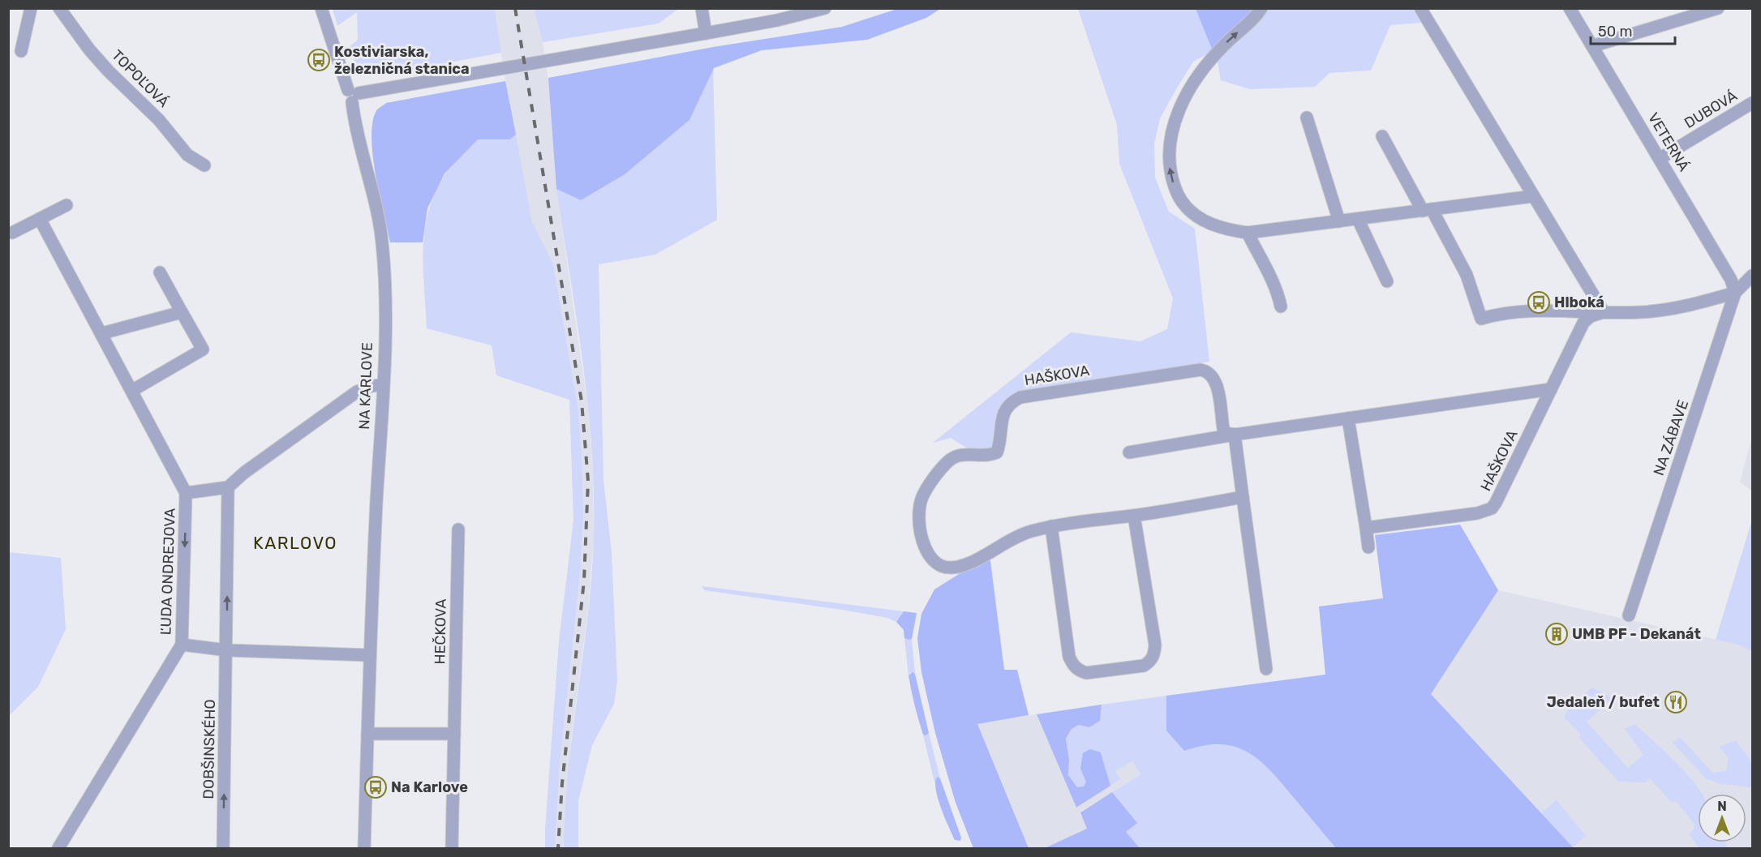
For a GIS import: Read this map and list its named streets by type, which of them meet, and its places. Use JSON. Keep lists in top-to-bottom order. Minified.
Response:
{"streets":{"street":["TOPOĽOVÁ","DUBOVÁ","VETERNÁ","HAŠKOVA","NA KARLOVE","NA ZÁBAVE","ĽUDA ONDREJOVA","HEČKOVA","DOBŠINSKÉHO"]},"crossings":[["DUBOVÁ","VETERNÁ"],["VETERNÁ","NA ZÁBAVE"]],"one_way":["DOBŠINSKÉHO"],"districts":["KARLOVO"],"places":{"bus stop":["Kostiviarska, železničná stanica","Hlboká","Na Karlove"],"building":["UMB PF - Dekanát"],"restaurant":["Jedaleň / bufet"]},"scale_bar":"50 m","north":"top"}
